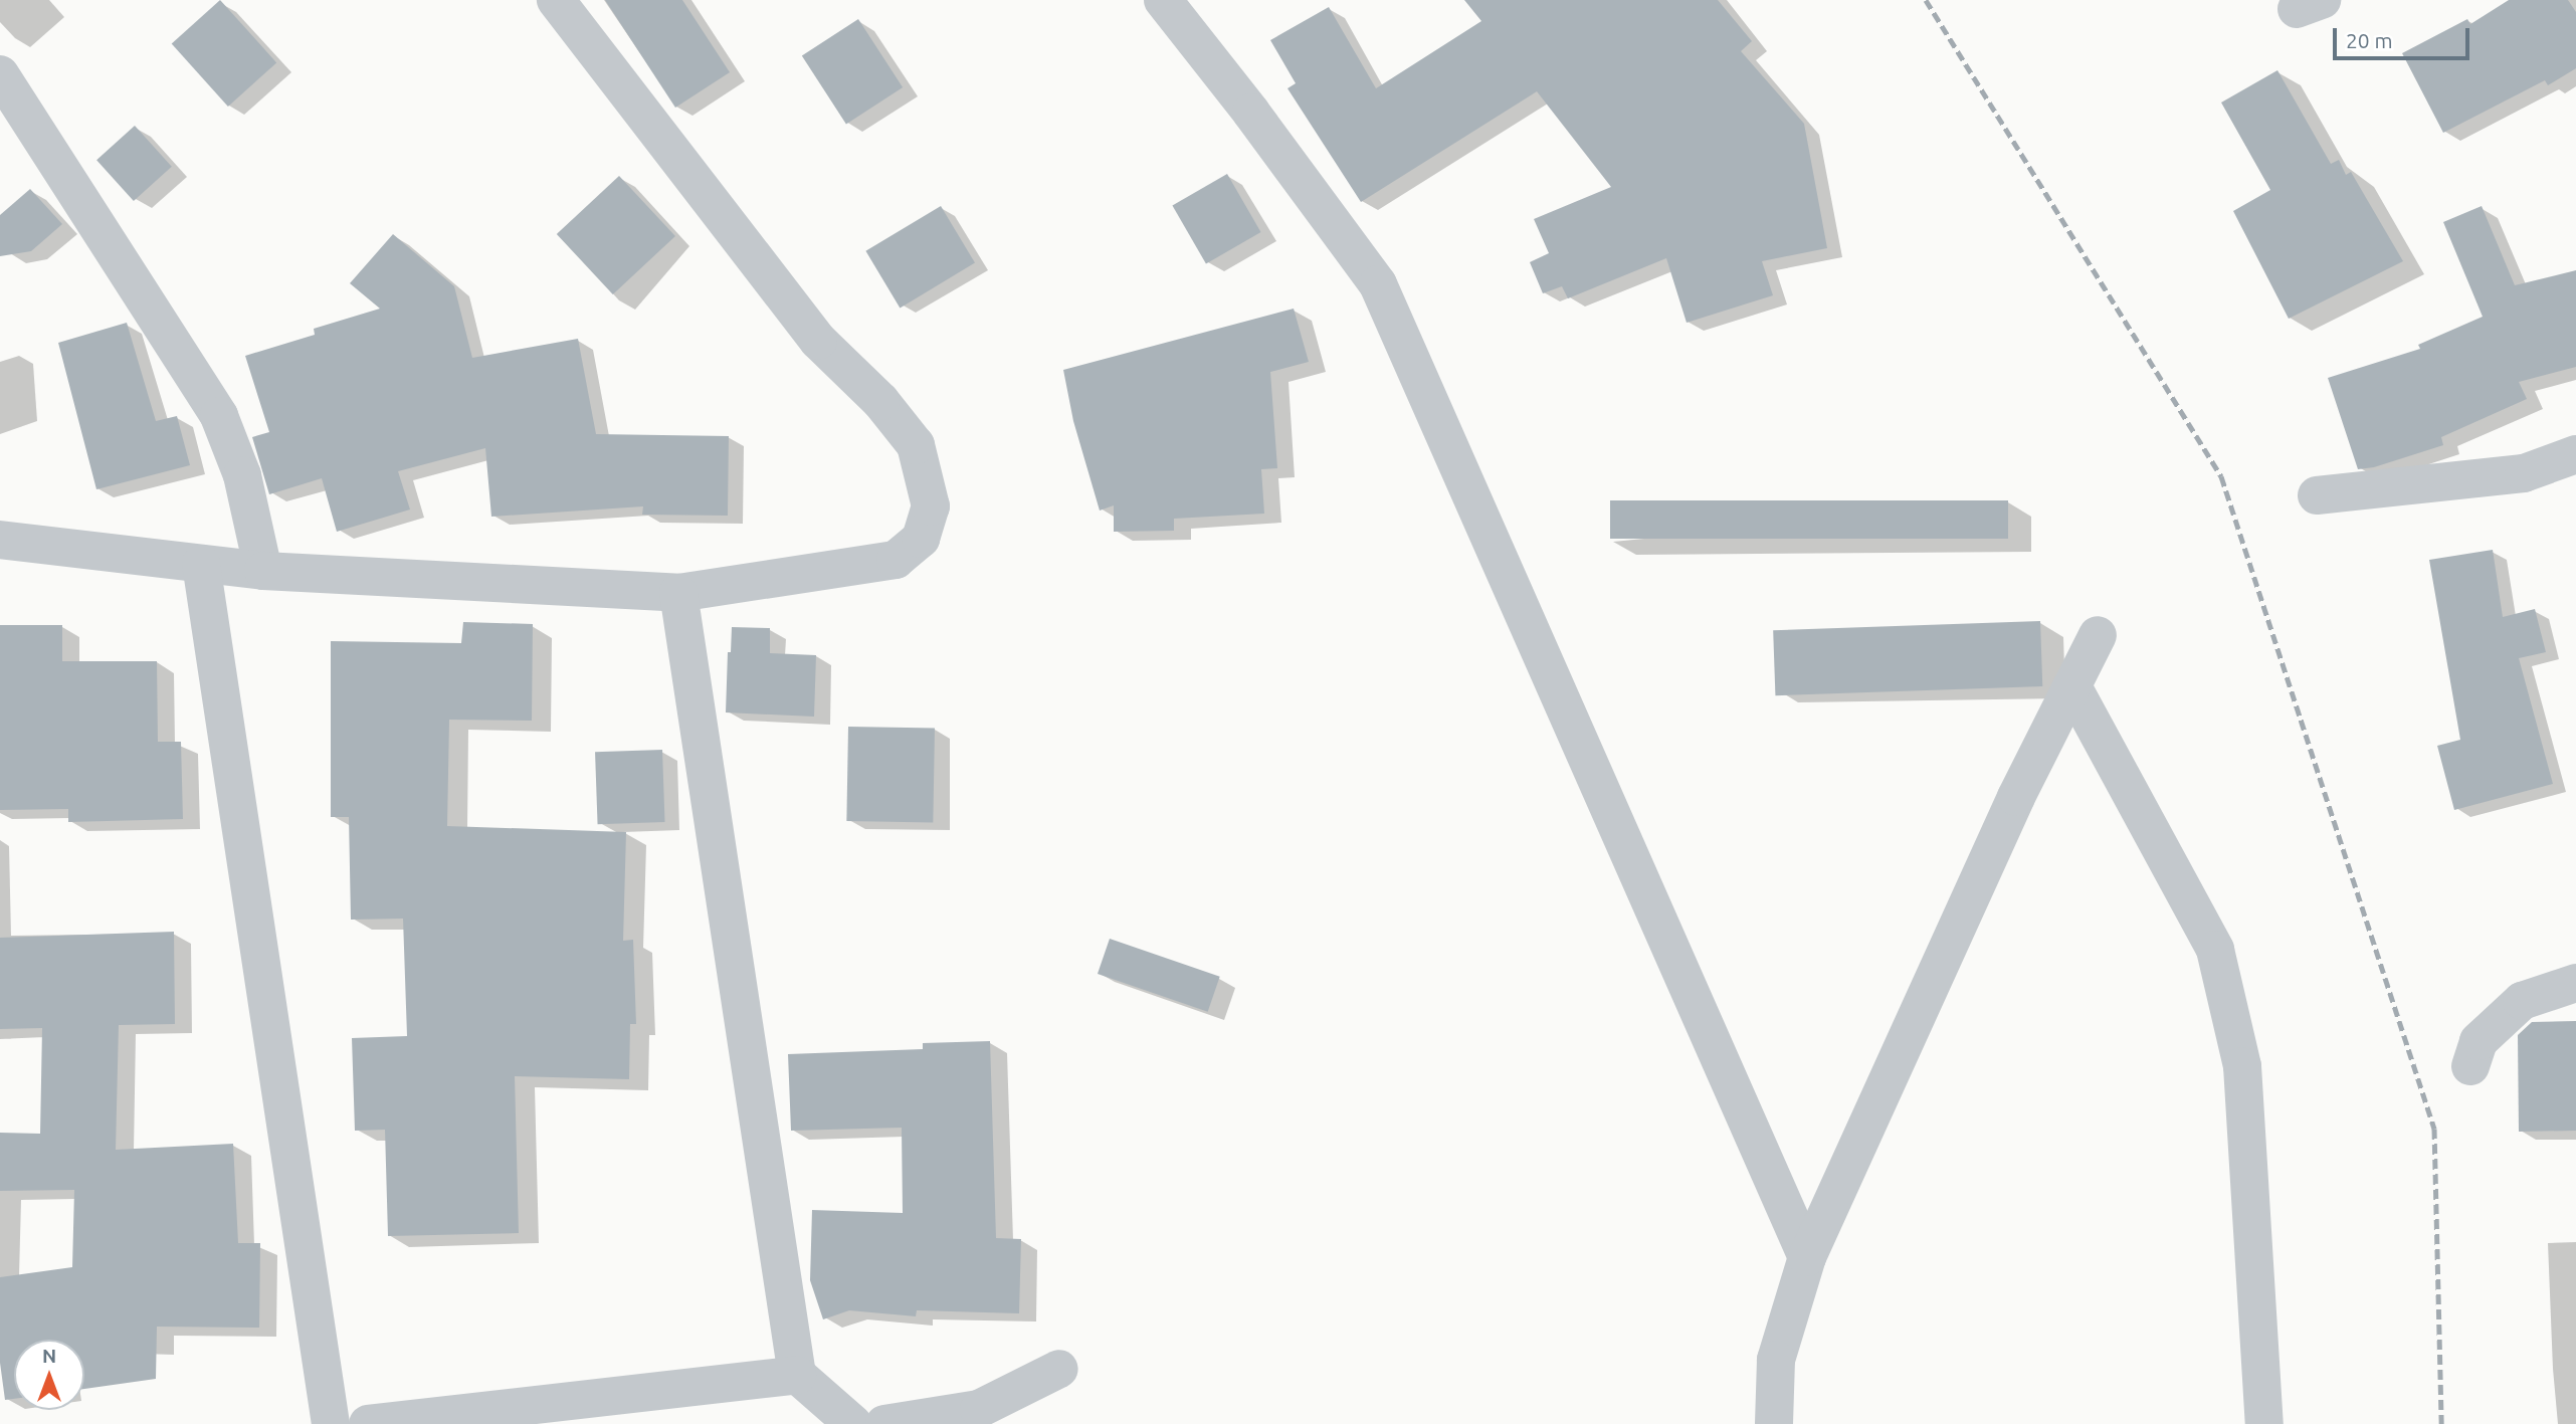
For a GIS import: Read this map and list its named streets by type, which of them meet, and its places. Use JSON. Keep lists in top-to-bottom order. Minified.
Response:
{"scale_bar":"20 m","north":"top"}
